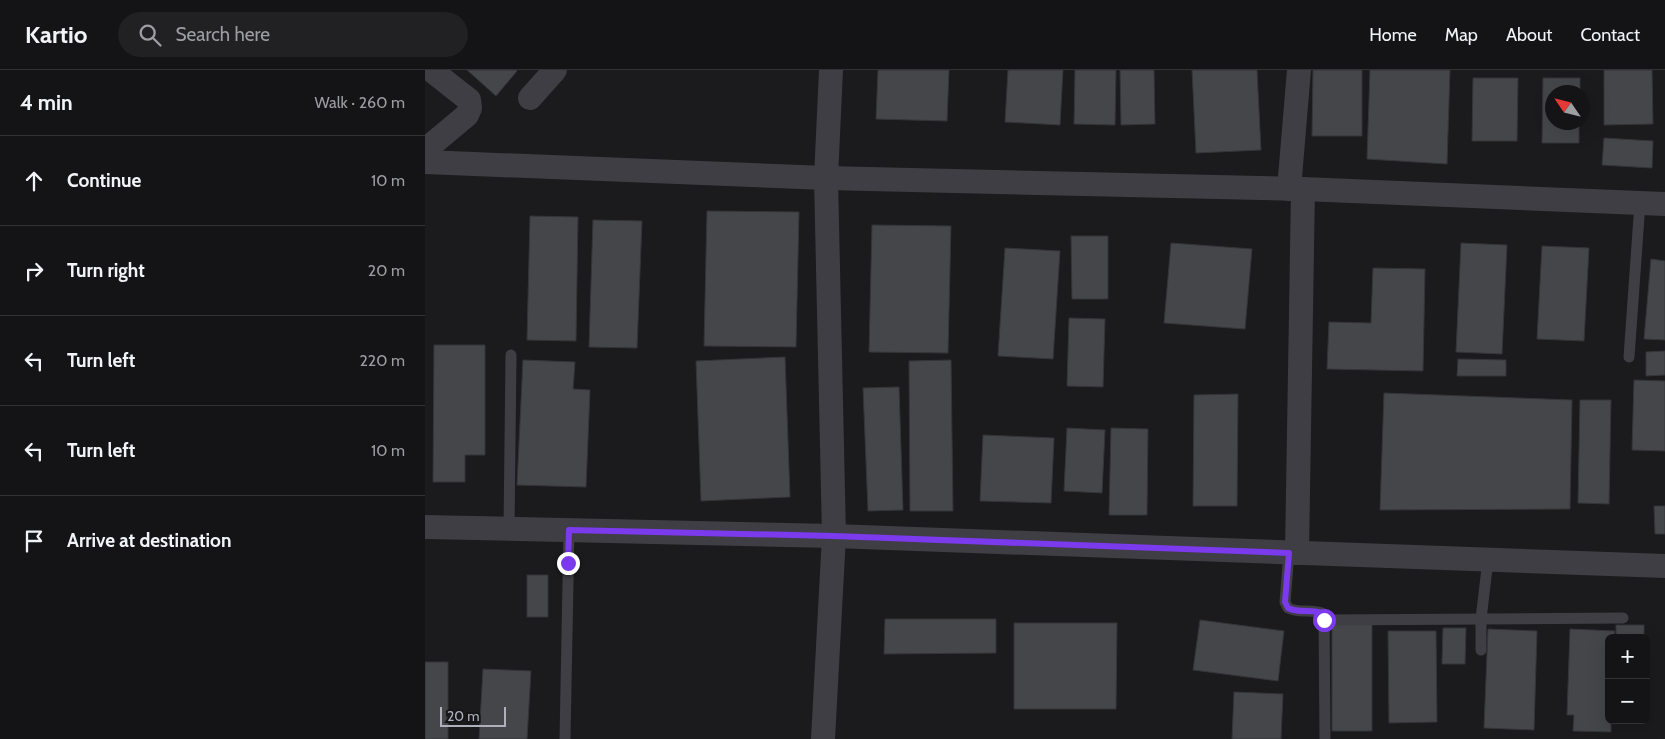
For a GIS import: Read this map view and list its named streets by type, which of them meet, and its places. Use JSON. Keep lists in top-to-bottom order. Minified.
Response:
{"scale_bar":"20 m","north":"top left","page":{"header":"Kartio","search":"Search here","nav":["Home","Map","About","Contact"],"heading":["4 min","Walk · 260 m"],"list":[["Continue","10 m"],["Turn right","20 m"],["Turn left","220 m"],["Turn left","10 m"],"Arrive at destination"],"map_buttons":["+","−"],"scale":"20 m"}}
